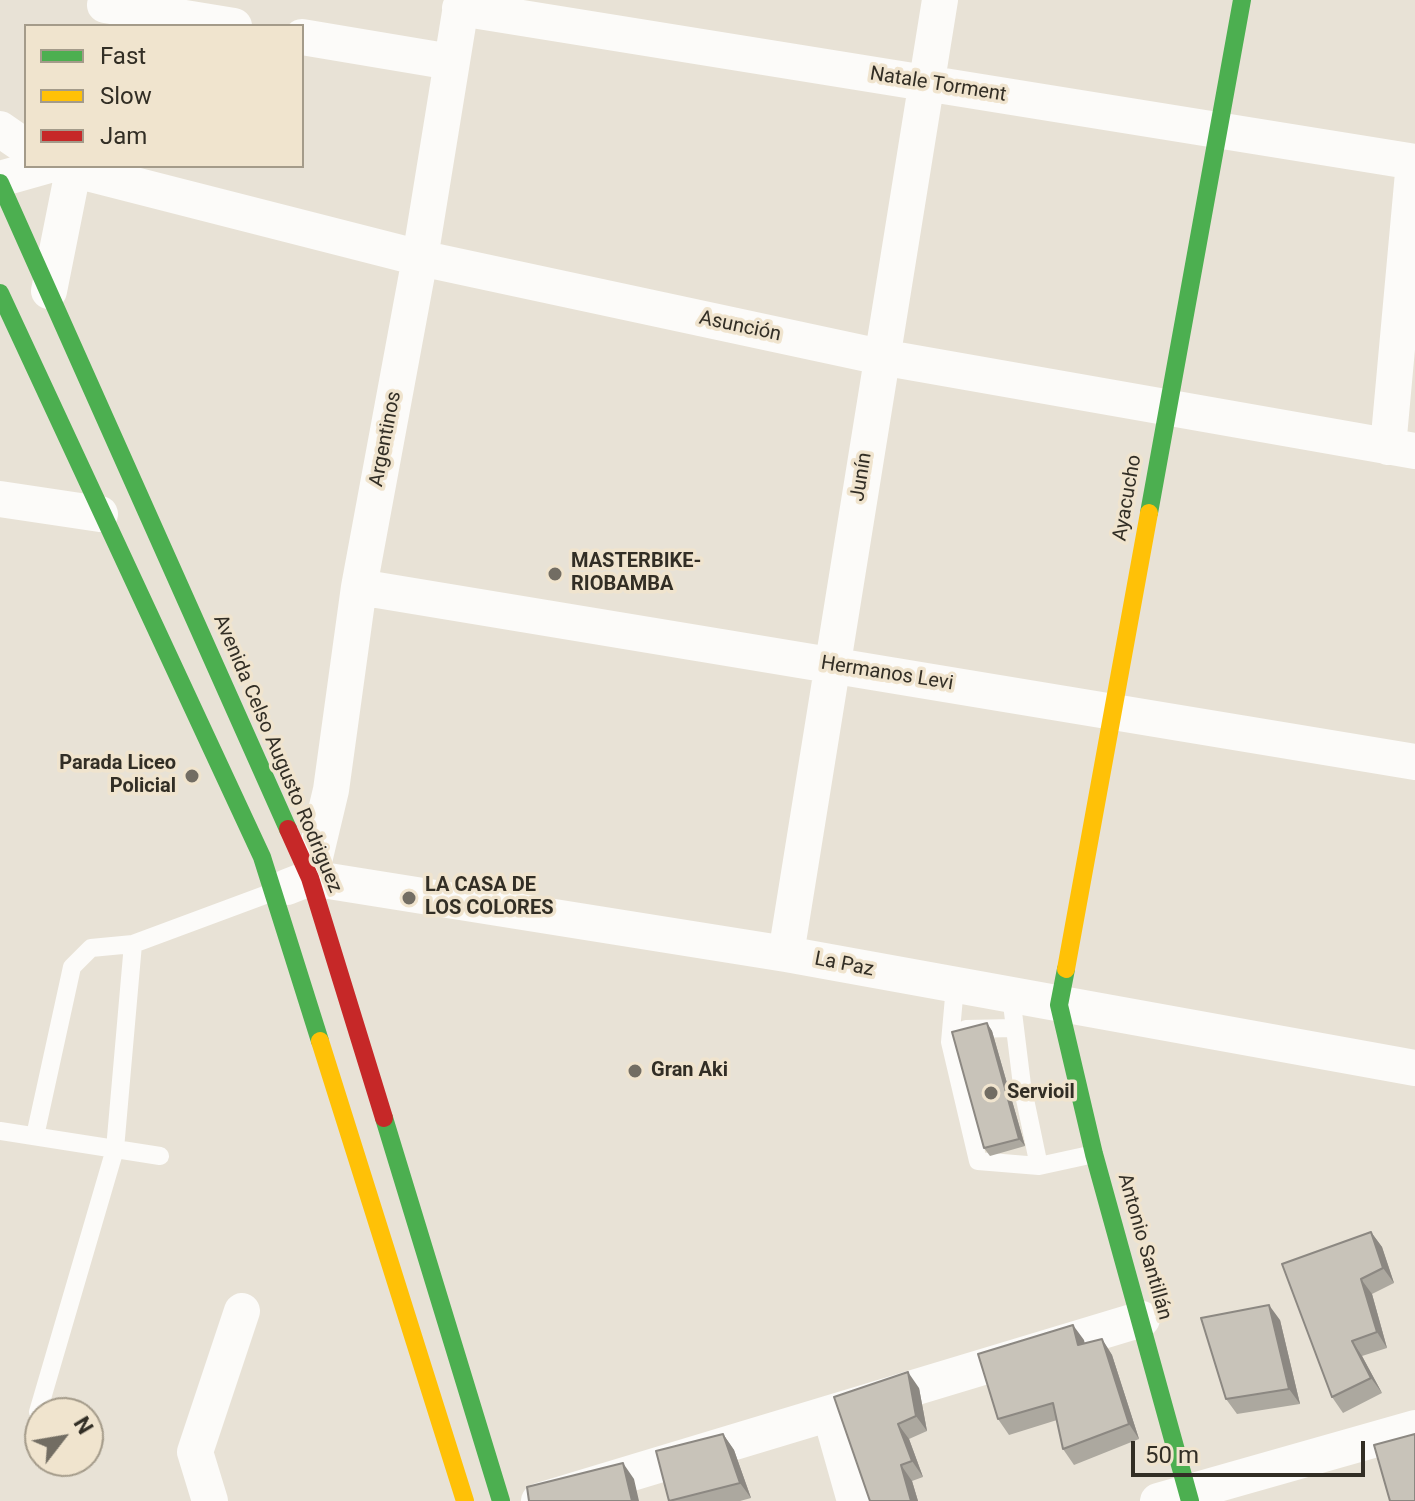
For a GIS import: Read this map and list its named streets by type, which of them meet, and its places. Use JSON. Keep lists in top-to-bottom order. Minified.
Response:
{"streets":{"street":["Natale Torment","Asunción","Argentinos","Junín","Ayacucho","Hermanos Levi","Avenida Celso Augusto Rodriguez","La Paz","Antonio Santillán"]},"crossings":[["Natale Torment","Argentinos"],["Natale Torment","Junín"],["Natale Torment","Ayacucho"],["Asunción","Argentinos"],["Asunción","Junín"],["Asunción","Ayacucho"],["Argentinos","Hermanos Levi"],["Argentinos","Avenida Celso Augusto Rodriguez"],["Argentinos","La Paz"],["Junín","Hermanos Levi"],["Junín","La Paz"],["Ayacucho","Hermanos Levi"],["Ayacucho","La Paz"],["Ayacucho","Antonio Santillán"],["Avenida Celso Augusto Rodriguez","La Paz"],["La Paz","Antonio Santillán"]],"places":["MASTERBIKE- RIOBAMBA","Parada Liceo Policial","LA CASA DE LOS COLORES","Gran Aki","Servioil"],"legend":["Fast","Slow","Jam"],"scale_bar":"50 m","north":"top right"}
